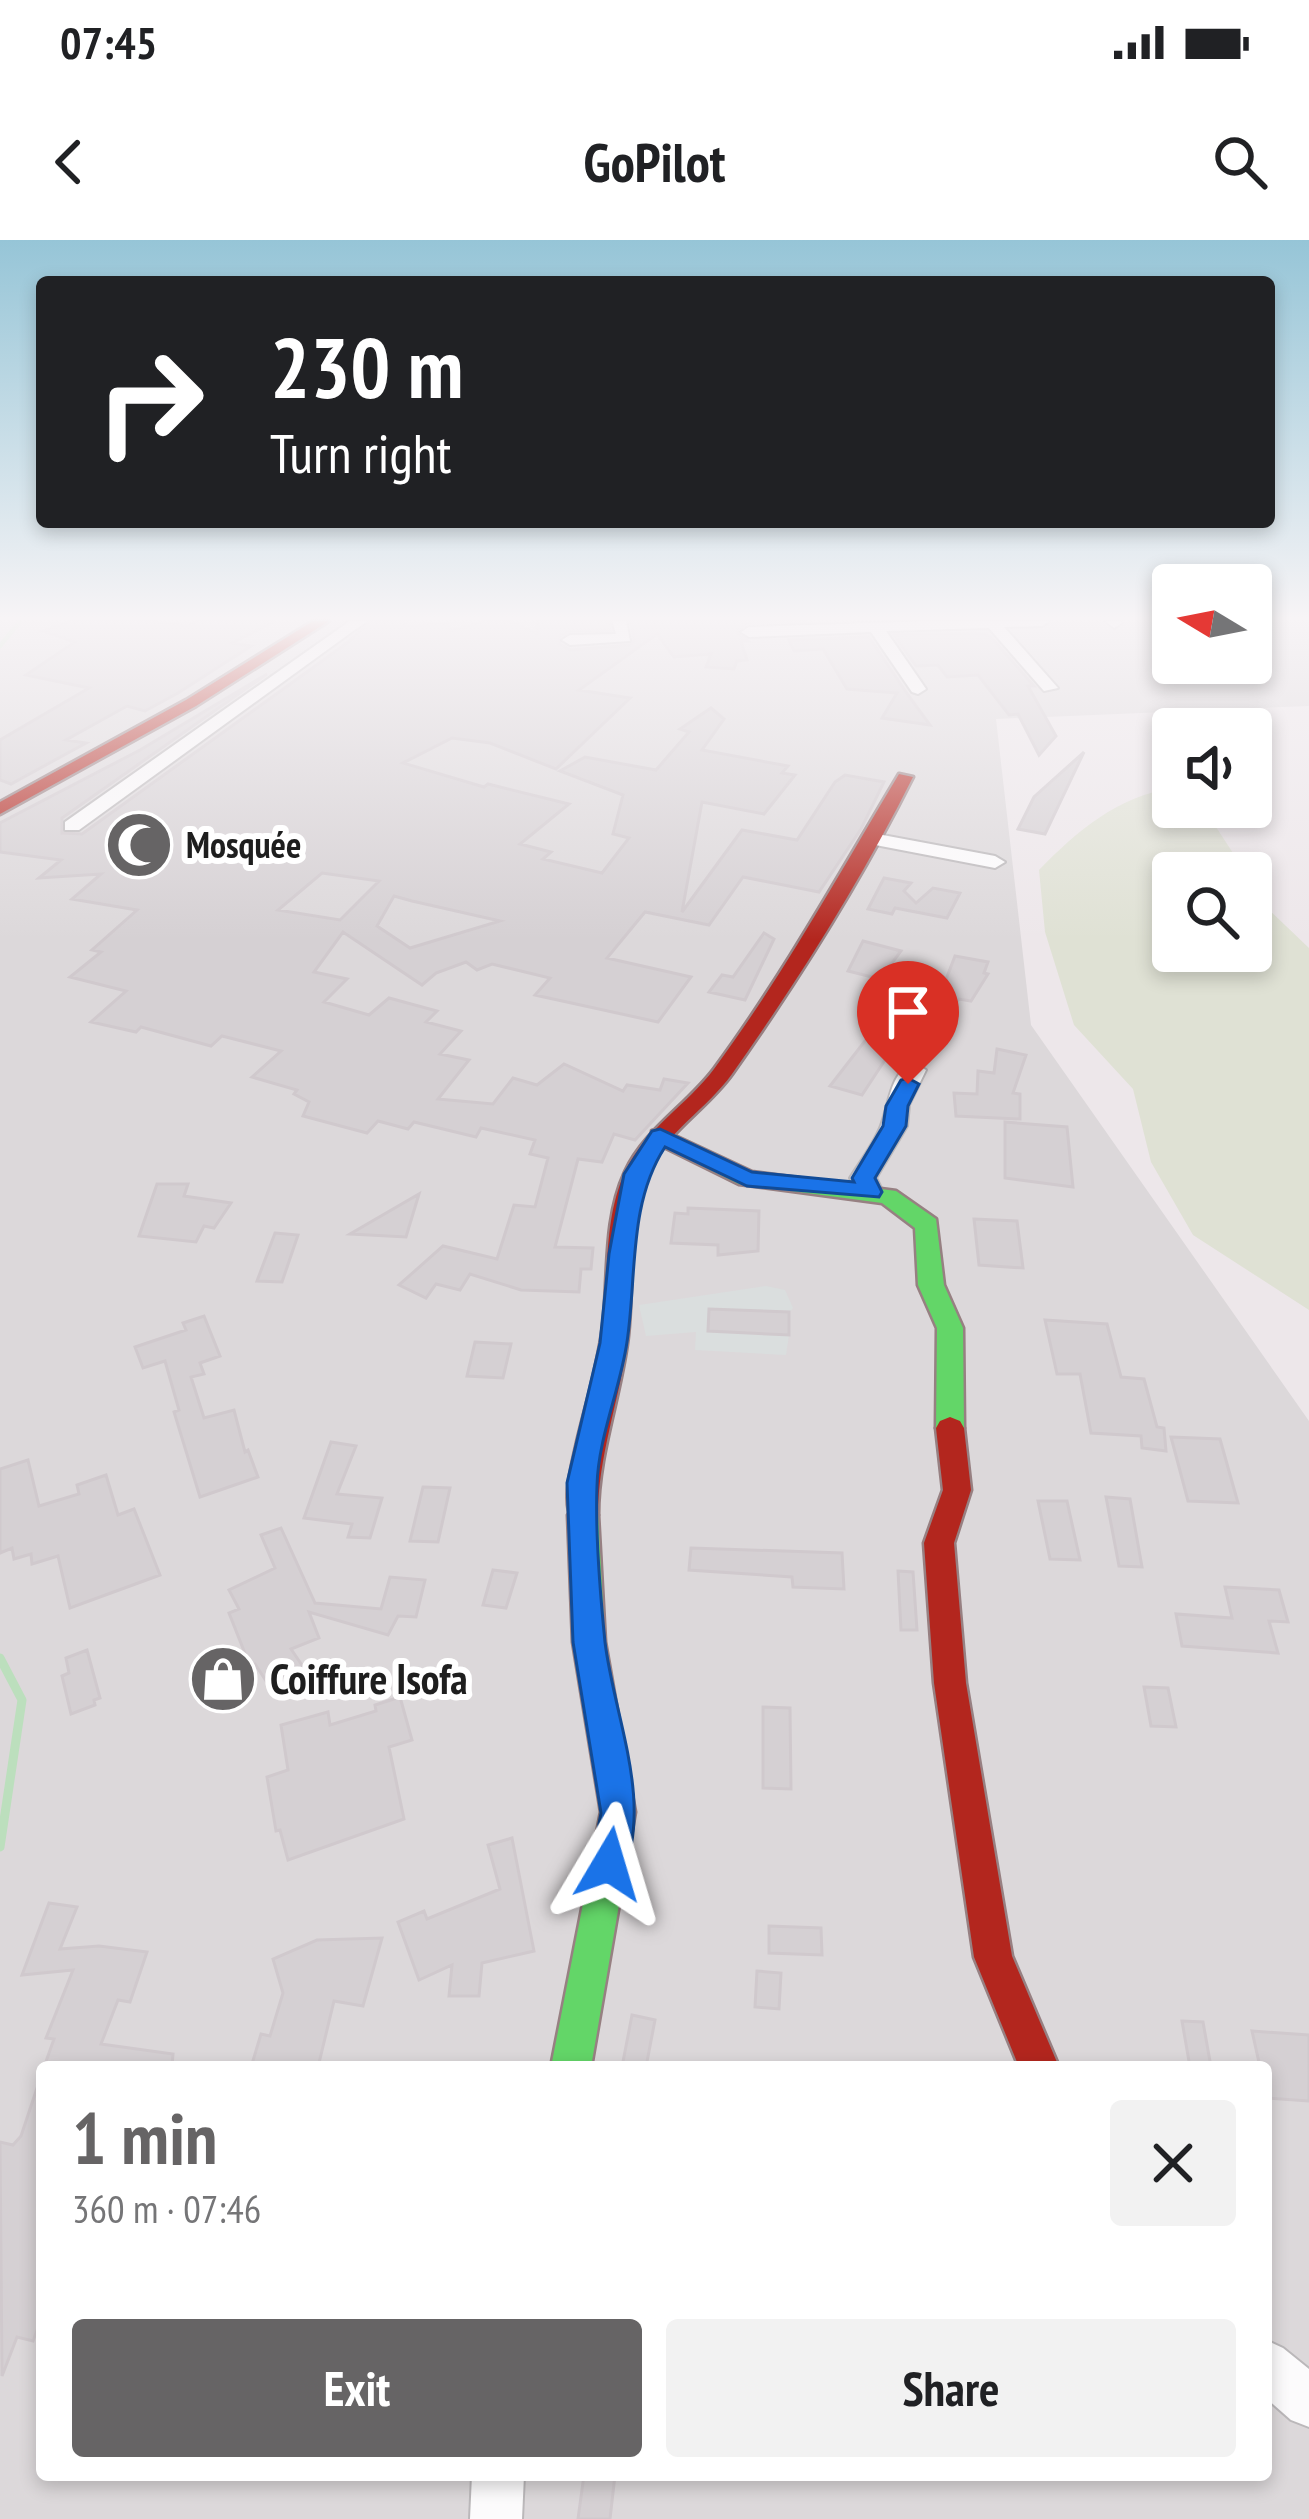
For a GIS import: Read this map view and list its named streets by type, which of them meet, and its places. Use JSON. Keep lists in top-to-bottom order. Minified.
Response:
{"places":{"mosque":["Mosquée"],"shop":["Coiffure Isofa"]},"north":"left","page":{"status":"07:45","header":"GoPilot","turn":["230 m","Turn right"],"heading":["1 min","360 m · 07:46"],"buttons":["Exit","Share"]}}
